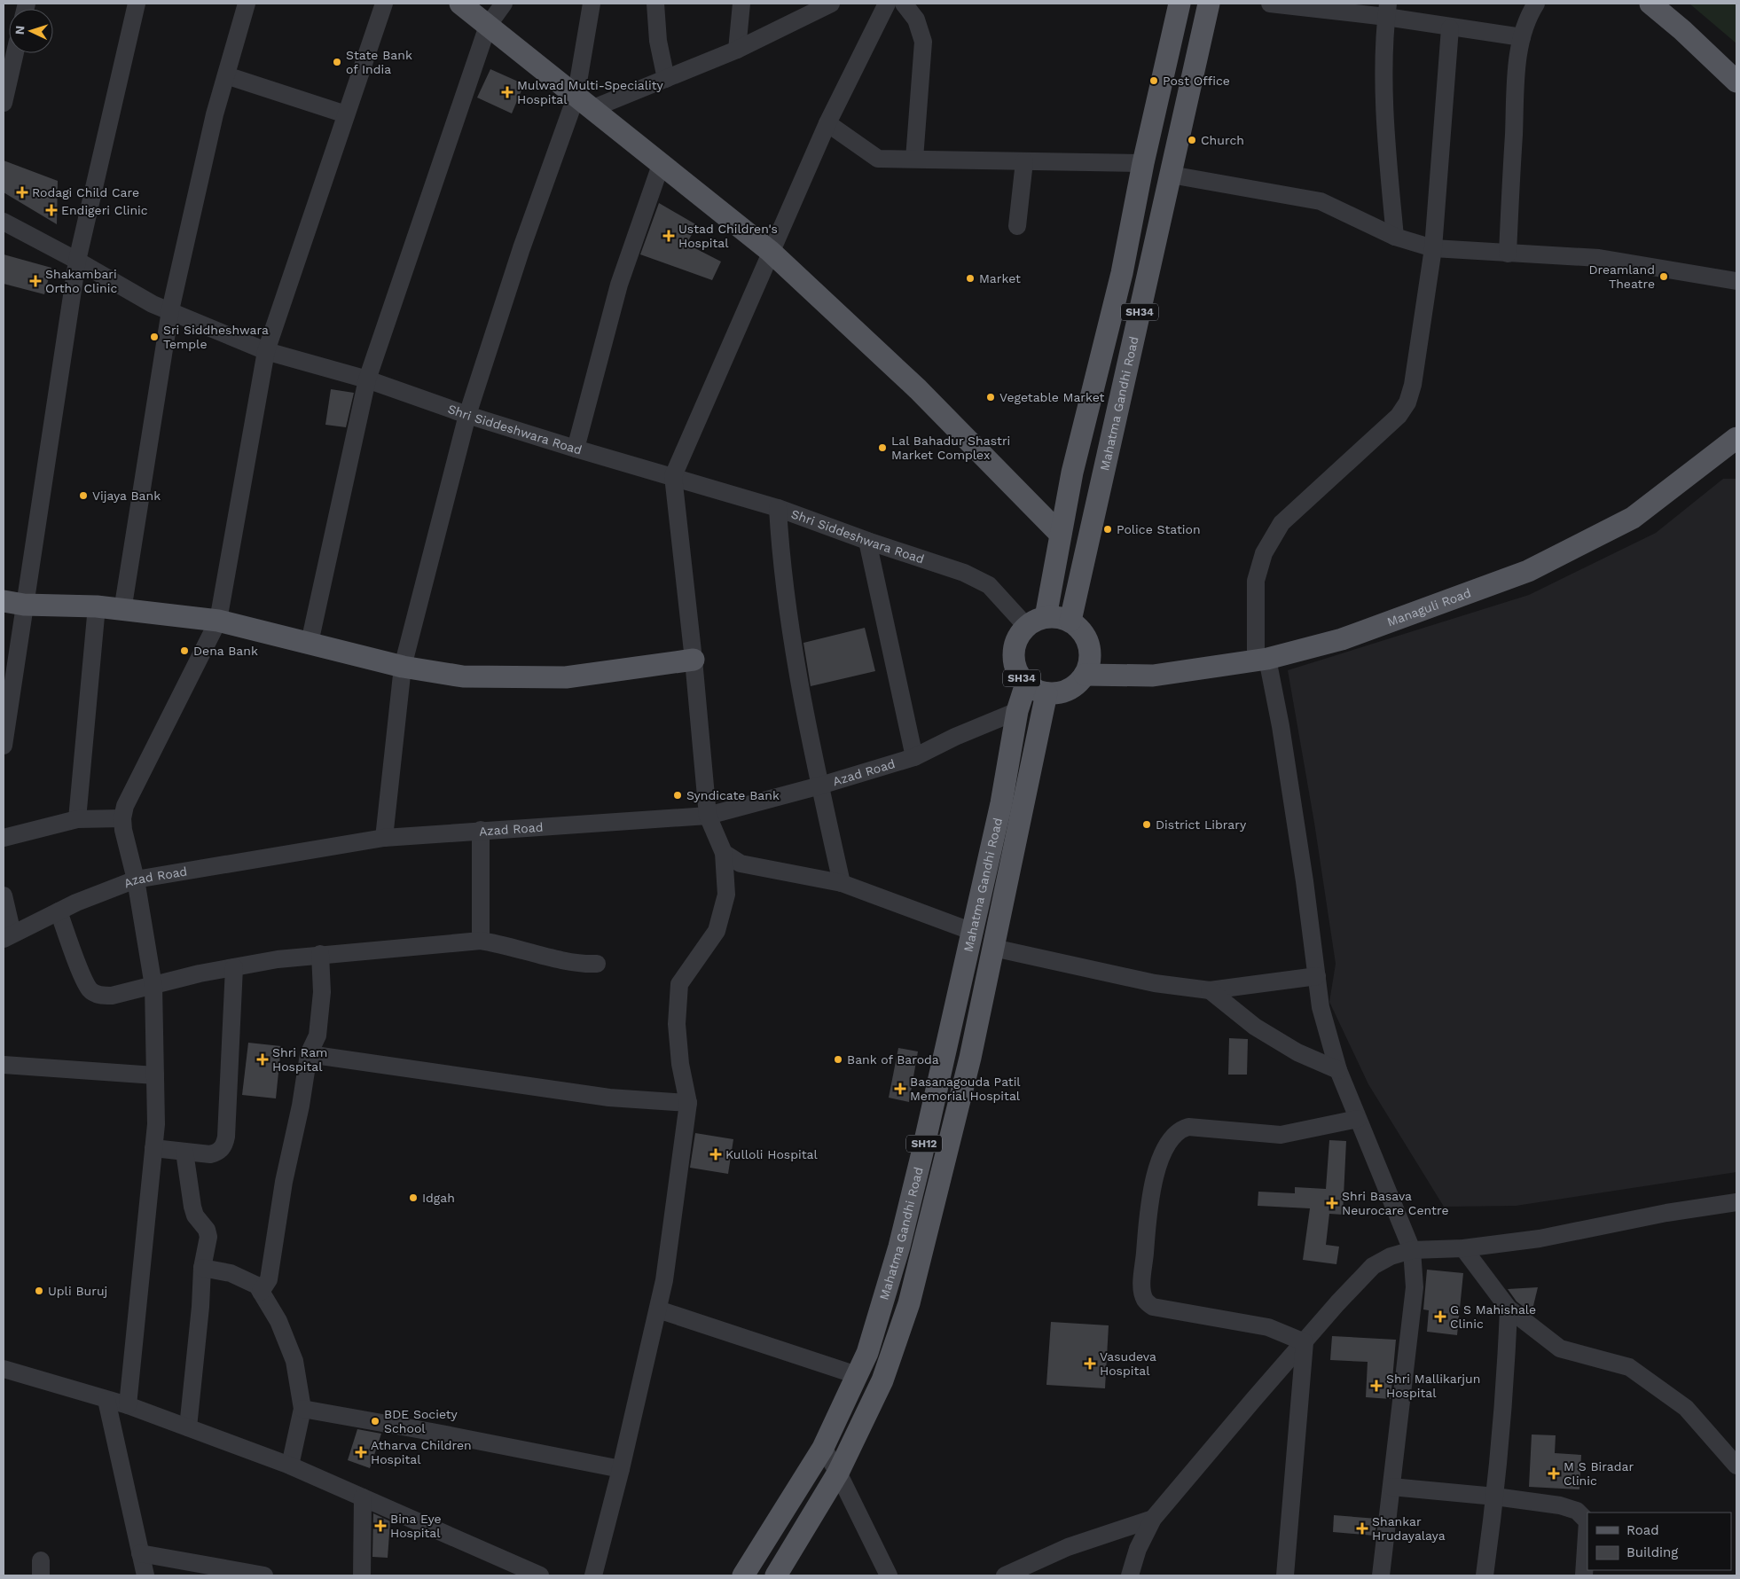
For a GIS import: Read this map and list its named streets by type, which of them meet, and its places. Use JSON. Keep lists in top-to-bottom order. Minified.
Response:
{"streets":{"main road":["SH34","Mahatma Gandhi Road","Managuli Road","SH12"],"street":["Shri Siddeshwara Road","Azad Road"]},"crossings":[["SH34","Mahatma Gandhi Road"],["SH34","Shri Siddeshwara Road"],["SH34","Managuli Road"],["Mahatma Gandhi Road","Shri Siddeshwara Road"],["Mahatma Gandhi Road","Managuli Road"],["Mahatma Gandhi Road","Azad Road"],["Shri Siddeshwara Road","Managuli Road"]],"places":{"other":["State Bank of India","Post Office","Church","Dreamland Theatre","Market","Sri Siddheshwara Temple","Vegetable Market","Lal Bahadur Shastri Market Complex","Vijaya Bank","Police Station","Dena Bank","Syndicate Bank","District Library","Bank of Baroda","Idgah","Upli Buruj","BDE Society School"],"health":["Mulwad Multi-Speciality Hospital","Rodagi Child Care","Endigeri Clinic","Ustad Children's Hospital","Shakambari Ortho Clinic","Shri Ram Hospital","Basanagouda Patil Memorial Hospital","Kulloli Hospital","Shri Basava Neurocare Centre","G S Mahishale Clinic","Vasudeva Hospital","Shri Mallikarjun Hospital","Atharva Children Hospital","M S Biradar Clinic","Bina Eye Hospital","Shankar Hrudayalaya"]},"legend":["Road","Building"],"north":"left"}
